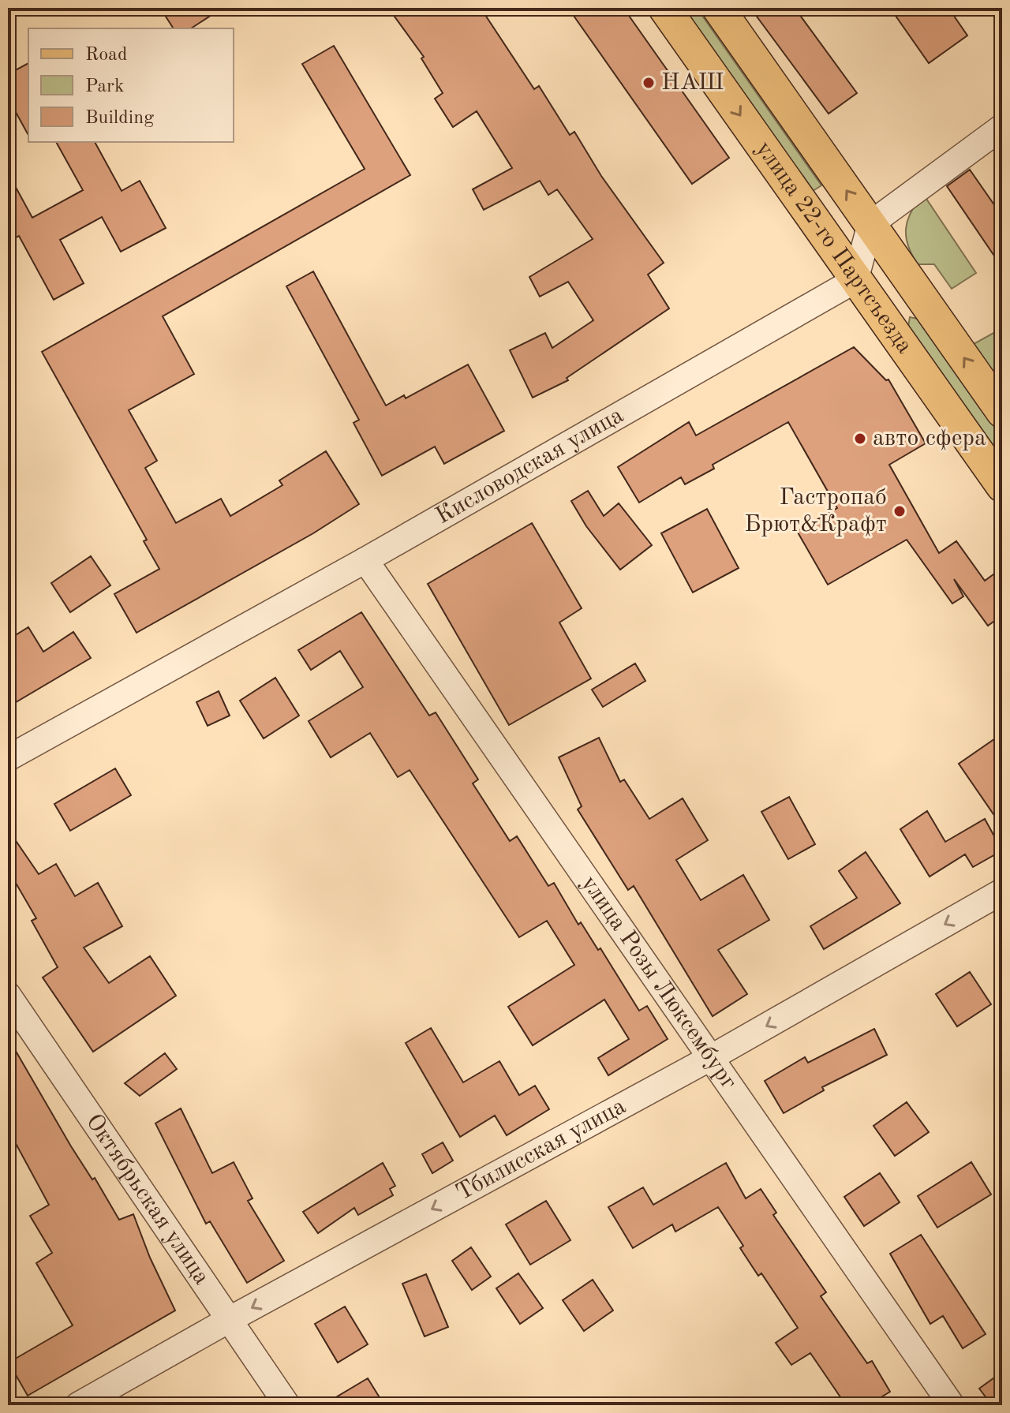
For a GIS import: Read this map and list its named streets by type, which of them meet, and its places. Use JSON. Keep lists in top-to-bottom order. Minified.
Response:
{"streets":{"main road":["улица 22-го Партсъезда"],"street":["Кисловодская улица","улица Розы Люксембург","Тбилисская улица","Октябрьская улица"]},"crossings":[["улица 22-го Партсъезда","Кисловодская улица"],["Кисловодская улица","улица Розы Люксембург"],["улица Розы Люксембург","Тбилисская улица"],["Тбилисская улица","Октябрьская улица"]],"one_way":["Тбилисская улица"],"places":["НАШ","авто сфера","Гастропаб Брют&Крафт"],"legend":["Road","Park","Building"]}
